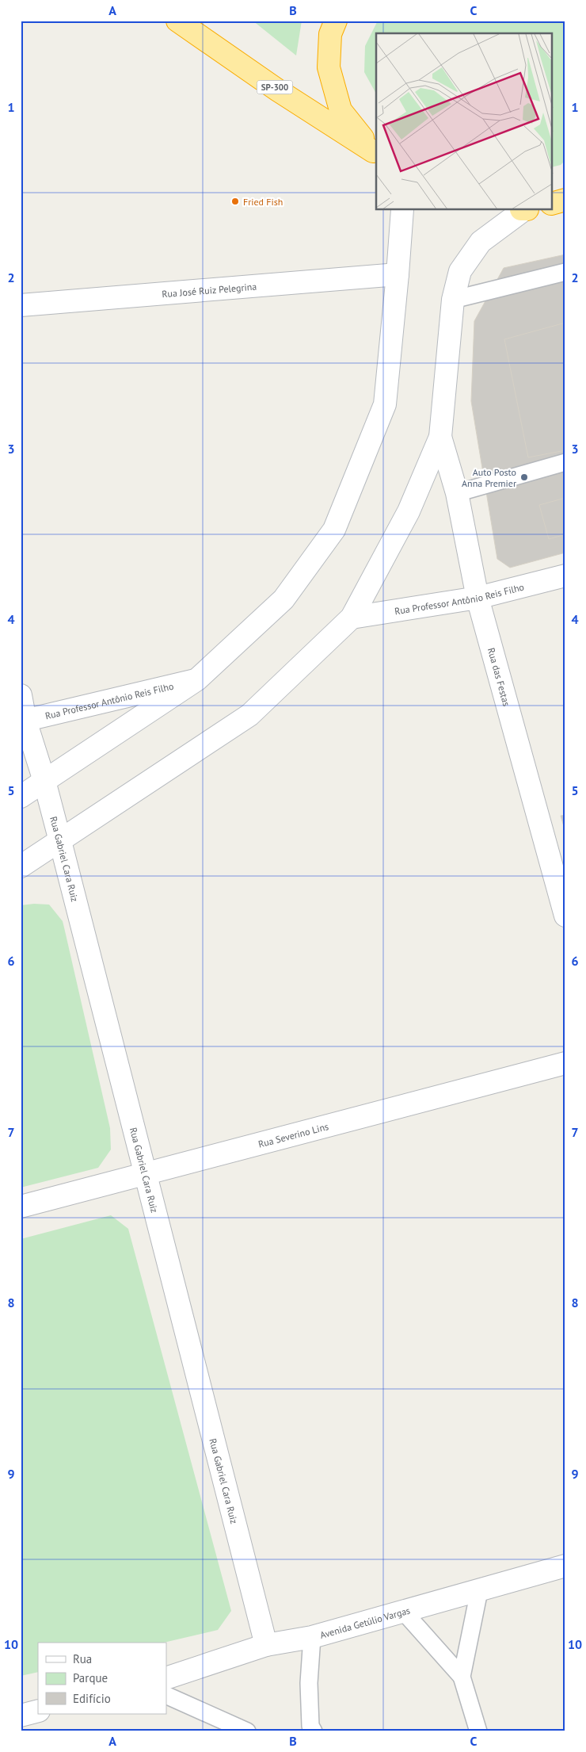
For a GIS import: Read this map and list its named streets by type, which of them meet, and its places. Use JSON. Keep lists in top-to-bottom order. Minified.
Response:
{"streets":{"highway":["SP-300"],"street":["Rua José Ruiz Pelegrina","Rua Professor Antônio Reis Filho","Rua das Festas","Rua Gabriel Cara Ruiz","Rua Severino Lins","Avenida Getúlio Vargas"]},"crossings":[["Rua Professor Antônio Reis Filho","Rua das Festas"],["Rua Professor Antônio Reis Filho","Rua Gabriel Cara Ruiz"],["Rua Gabriel Cara Ruiz","Rua Severino Lins"],["Rua Gabriel Cara Ruiz","Avenida Getúlio Vargas"]],"places":["Fried Fish","Auto Posto Anna Premier"],"legend":["Rua","Parque","Edifício"],"grid":{"columns":["A","B","C"],"rows":["1","2","3","4","5","6","7","8","9","10"]}}
